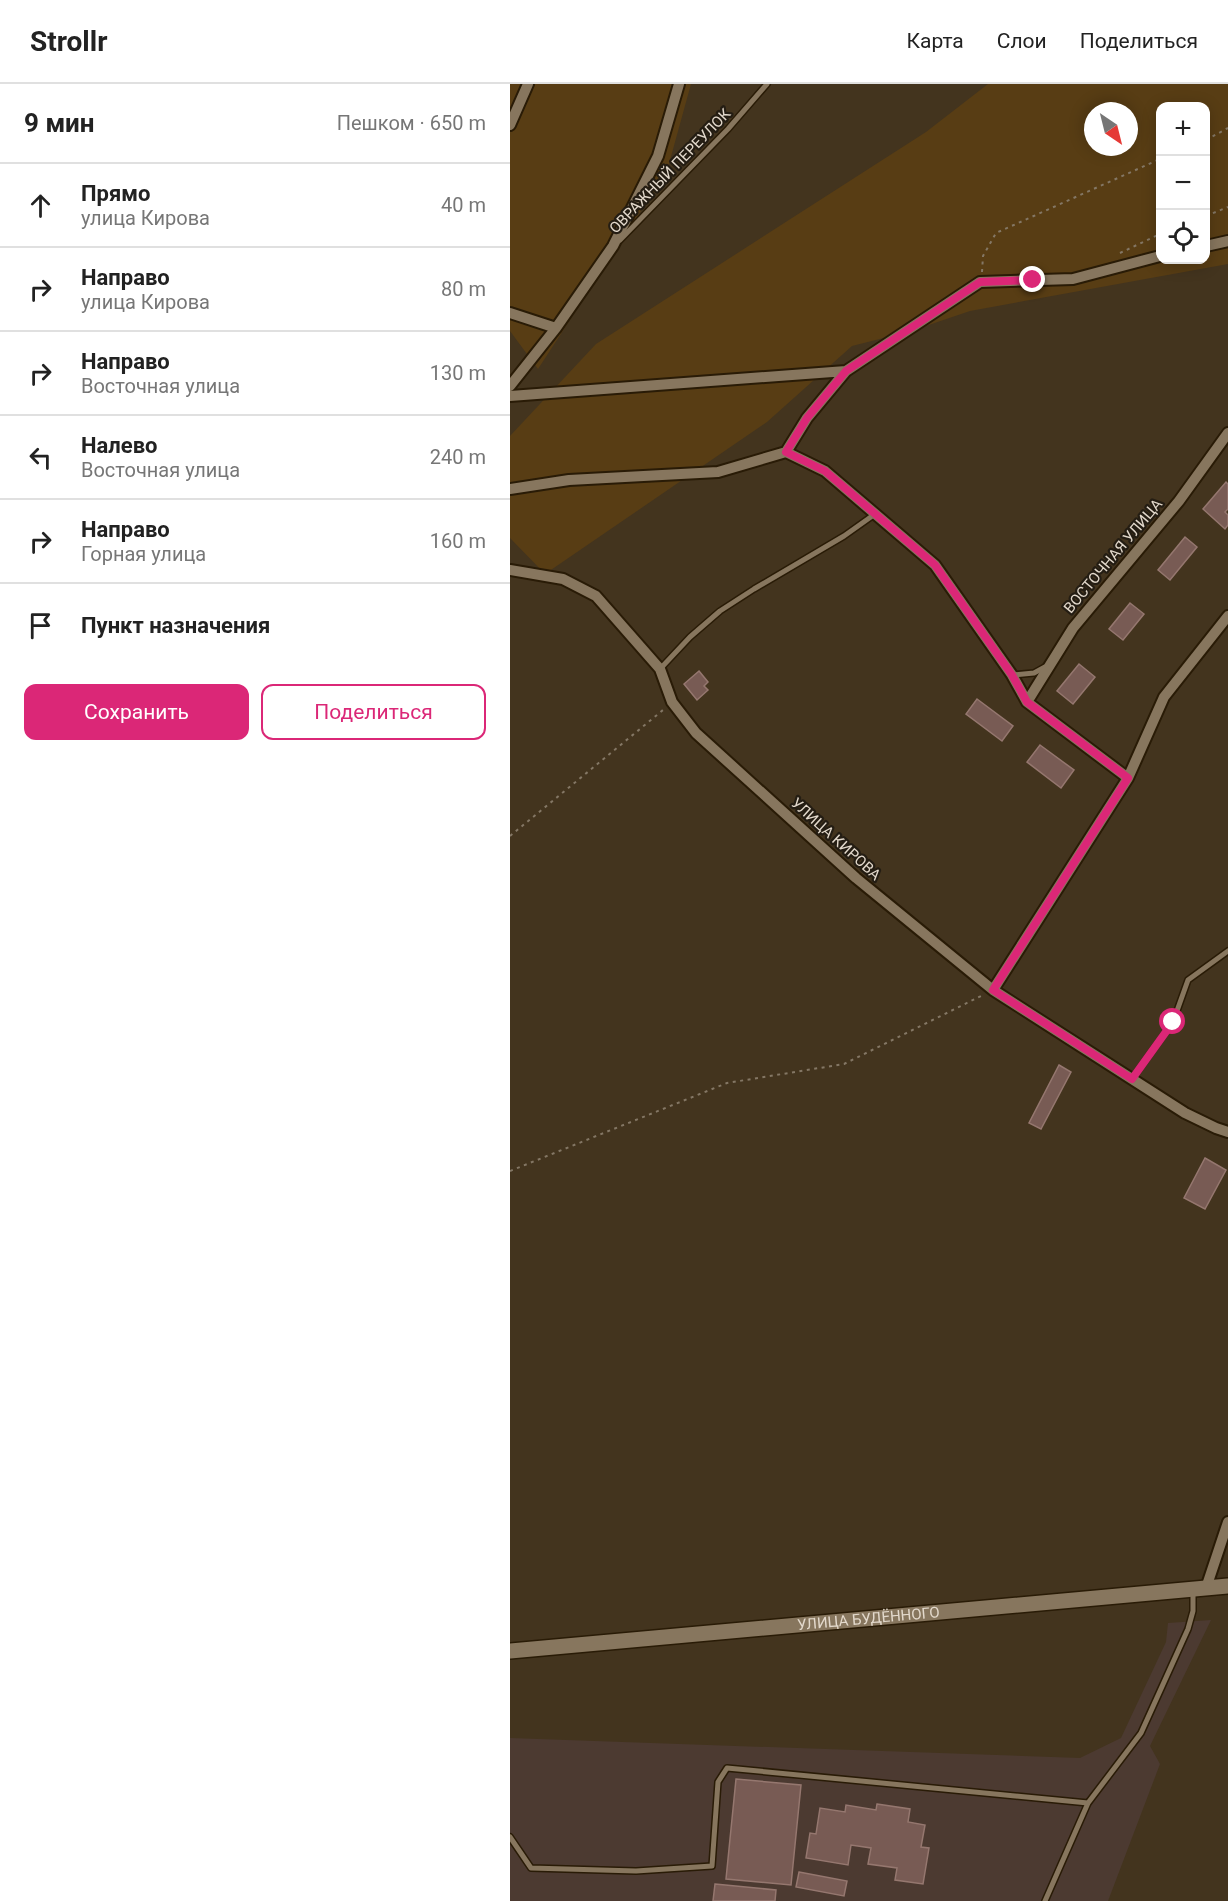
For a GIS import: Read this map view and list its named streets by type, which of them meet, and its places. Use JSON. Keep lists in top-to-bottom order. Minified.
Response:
{"streets":{"main road":["УЛИЦА БУДЁННОГО"],"street":["ВОСТОЧНАЯ УЛИЦА","УЛИЦА КИРОВА"],"lane":["ОВРАЖНЫЙ ПЕРЕУЛОК"]},"north":"bottom right","page":{"header":"Strollr","nav":["Карта","Слои","Поделиться"],"heading":["9 мин","Пешком · 650 m"],"map_buttons":["+","−"],"list":[["Прямо","улица Кирова","40 m"],["Направо","улица Кирова","80 m"],["Направо","Восточная улица","130 m"],["Налево","Восточная улица","240 m"],["Направо","Горная улица","160 m"],"Пункт назначения"],"buttons":["Сохранить","Поделиться"]}}
